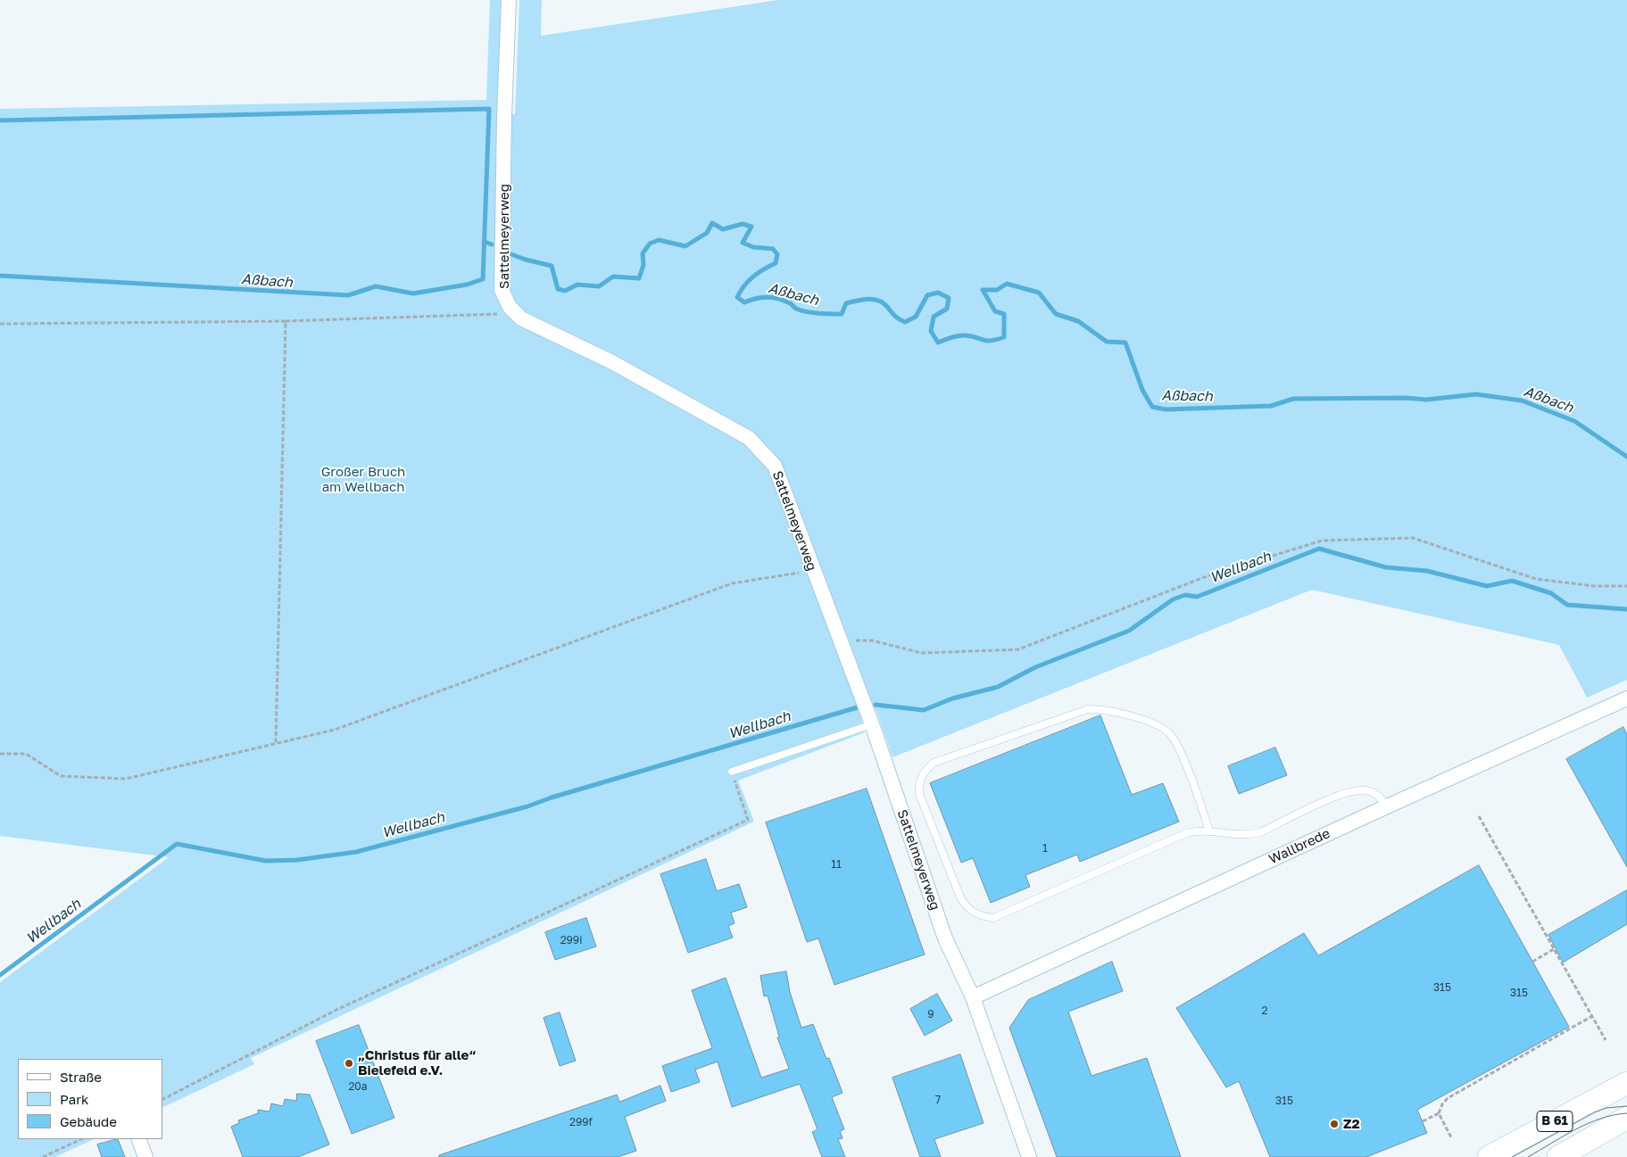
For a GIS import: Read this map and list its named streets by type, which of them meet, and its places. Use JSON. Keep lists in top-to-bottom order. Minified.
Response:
{"streets":{"main road":["B 61"],"street":["Sattelmeyerweg","Wallbrede"]},"crossings":[["Sattelmeyerweg","Wallbrede"]],"water":["Aßbach","Wellbach"],"parks":["Großer Bruch am Wellbach"],"places":["„Christus für alle“ Bielefeld e.V.","Z2"],"house_numbers":["1","11","299i","315","315","2","9","20a","7","315","299f"],"legend":["Straße","Park","Gebäude"]}
